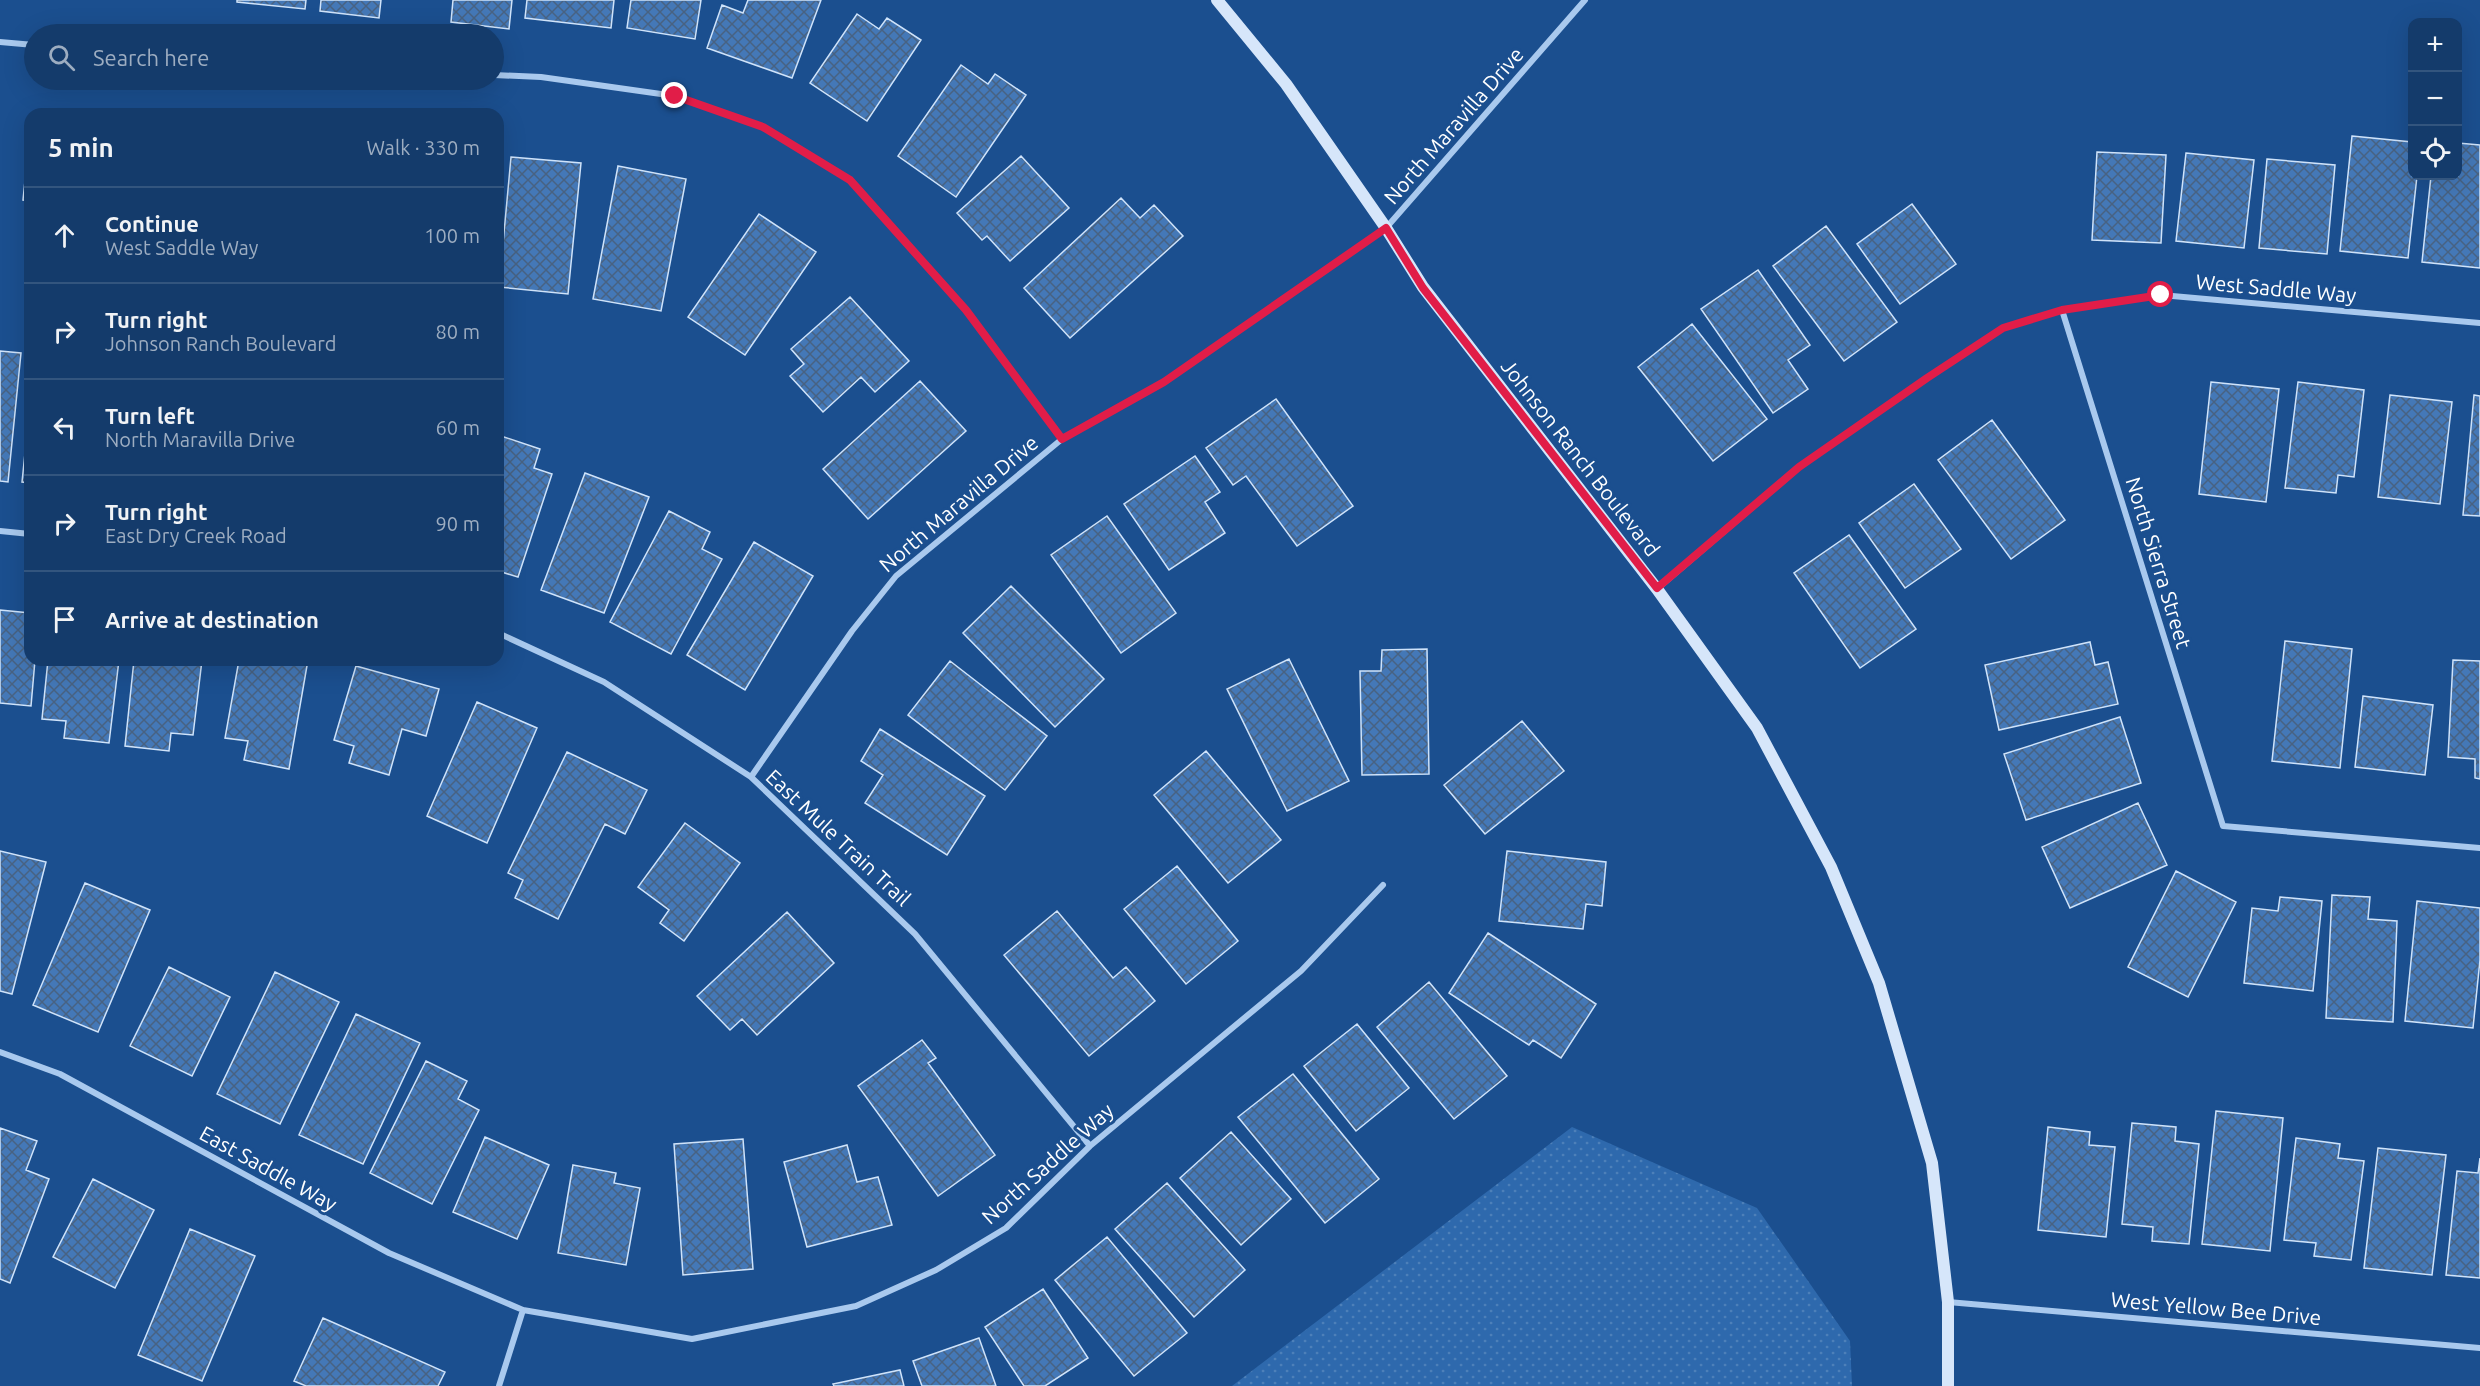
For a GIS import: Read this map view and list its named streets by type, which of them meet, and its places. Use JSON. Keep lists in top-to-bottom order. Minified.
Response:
{"streets":{"street":["North Maravilla Drive","West Saddle Way","Johnson Ranch Boulevard","North Sierra Street","East Mule Train Trail","North Saddle Way","East Saddle Way","West Yellow Bee Drive"]},"crossings":[["North Maravilla Drive","Johnson Ranch Boulevard"],["North Maravilla Drive","East Mule Train Trail"],["West Saddle Way","Johnson Ranch Boulevard"],["West Saddle Way","North Sierra Street"],["Johnson Ranch Boulevard","West Yellow Bee Drive"],["East Mule Train Trail","North Saddle Way"],["North Saddle Way","East Saddle Way"]],"page":{"map_buttons":["+","−"],"search":"Search here","heading":["5 min","Walk · 330 m"],"list":[["Continue","West Saddle Way","100 m"],["Turn right","Johnson Ranch Boulevard","80 m"],["Turn left","North Maravilla Drive","60 m"],["Turn right","East Dry Creek Road","90 m"],"Arrive at destination"]}}
